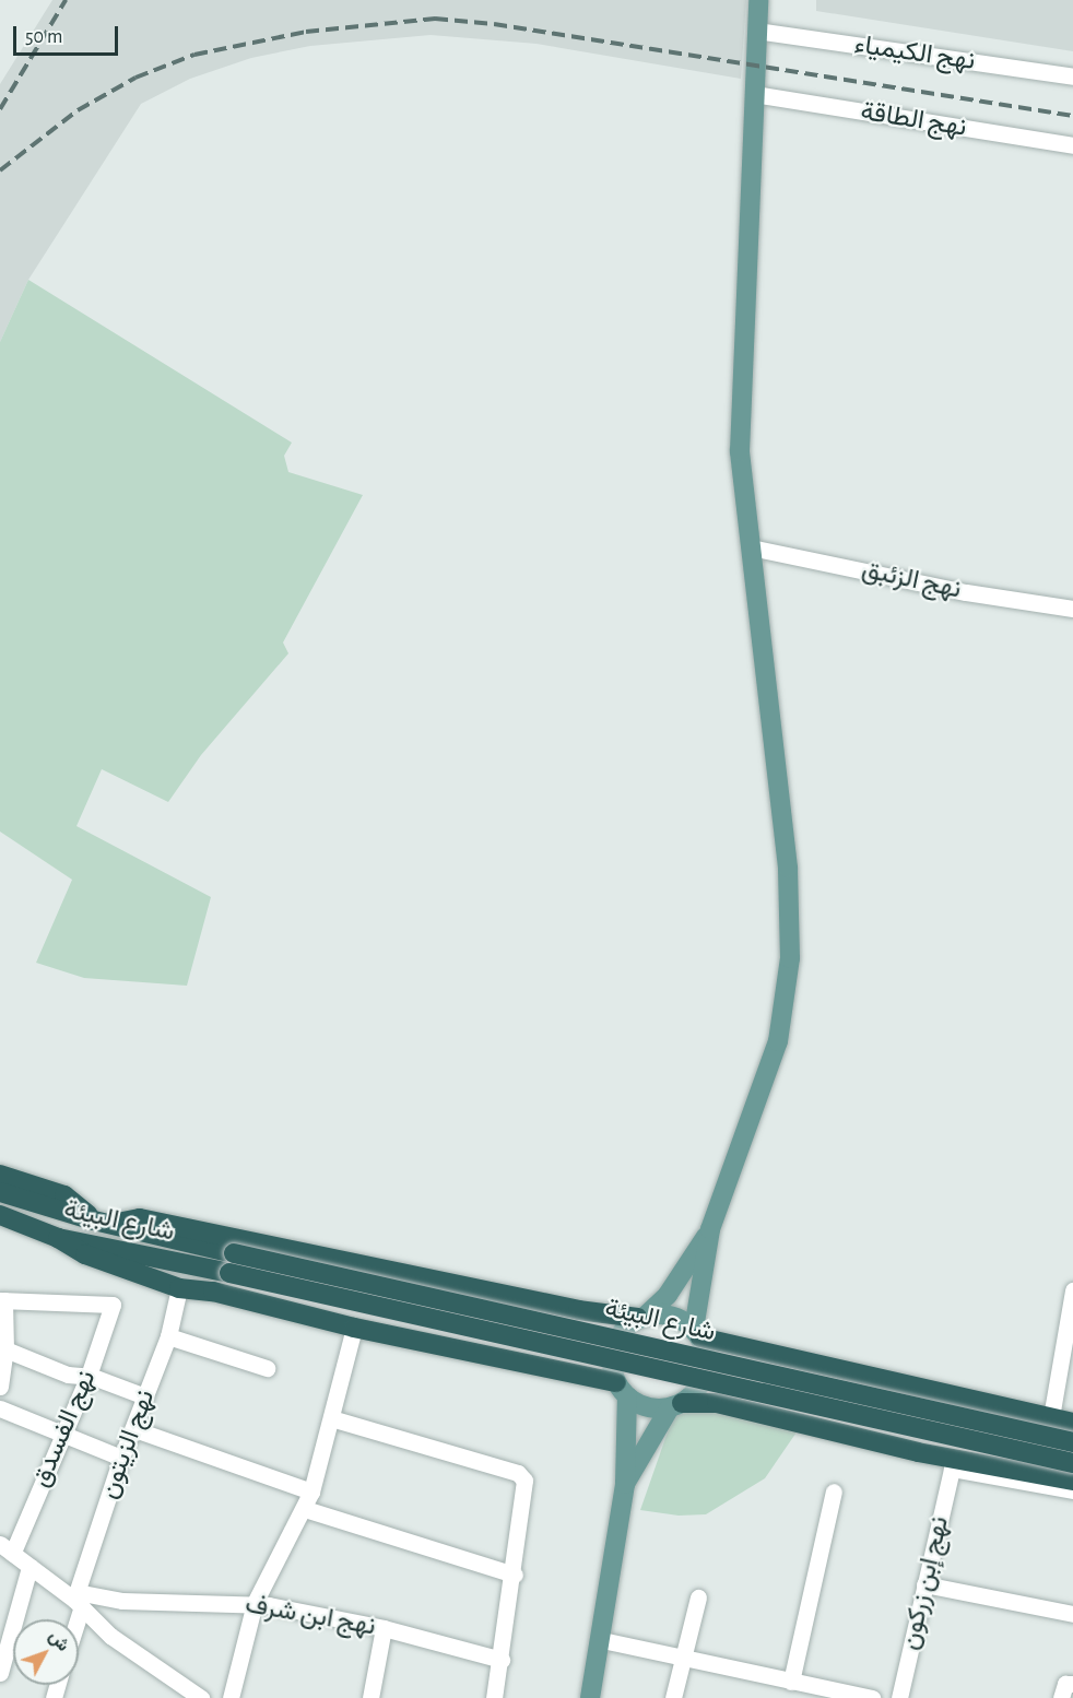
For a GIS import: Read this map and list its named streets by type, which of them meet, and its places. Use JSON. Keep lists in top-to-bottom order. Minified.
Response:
{"streets":{"highway":["شارع البيئة"],"street":["نهج الكيمياء","نهج الطاقة","نهج الزئبق","نهج الفسدق","نهج الزيتون","نهج إبن زركون","نهج ابن شرف"]},"crossings":[["نهج الزيتون","نهج ابن شرف"]],"scale_bar":"50 m","north":"top right"}
